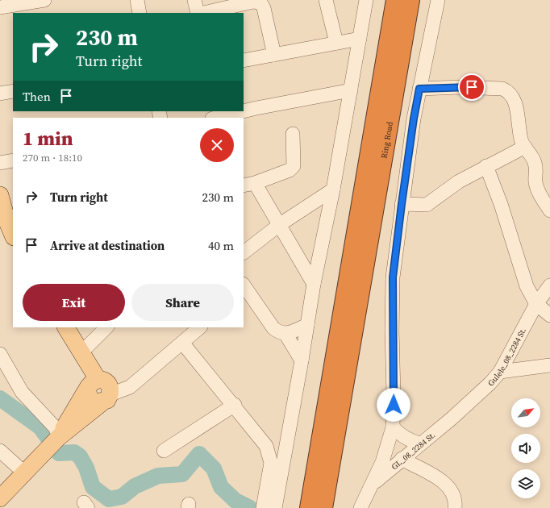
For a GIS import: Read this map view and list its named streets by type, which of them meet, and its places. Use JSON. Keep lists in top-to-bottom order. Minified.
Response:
{"streets":{"highway":["Ring Road"],"street":["Gulele_08_2284 St.","GL_08_2284 St."]},"crossings":[["Gulele_08_2284 St.","GL_08_2284 St."]],"north":"top right","page":{"turn":["230 m","Turn right"],"then":"Then","heading":["1 min","270 m · 18:10"],"list":[{"name":"Turn right","value":"230 m"},{"name":"Arrive at destination","value":"40 m"}],"buttons":["Exit","Share"]}}
